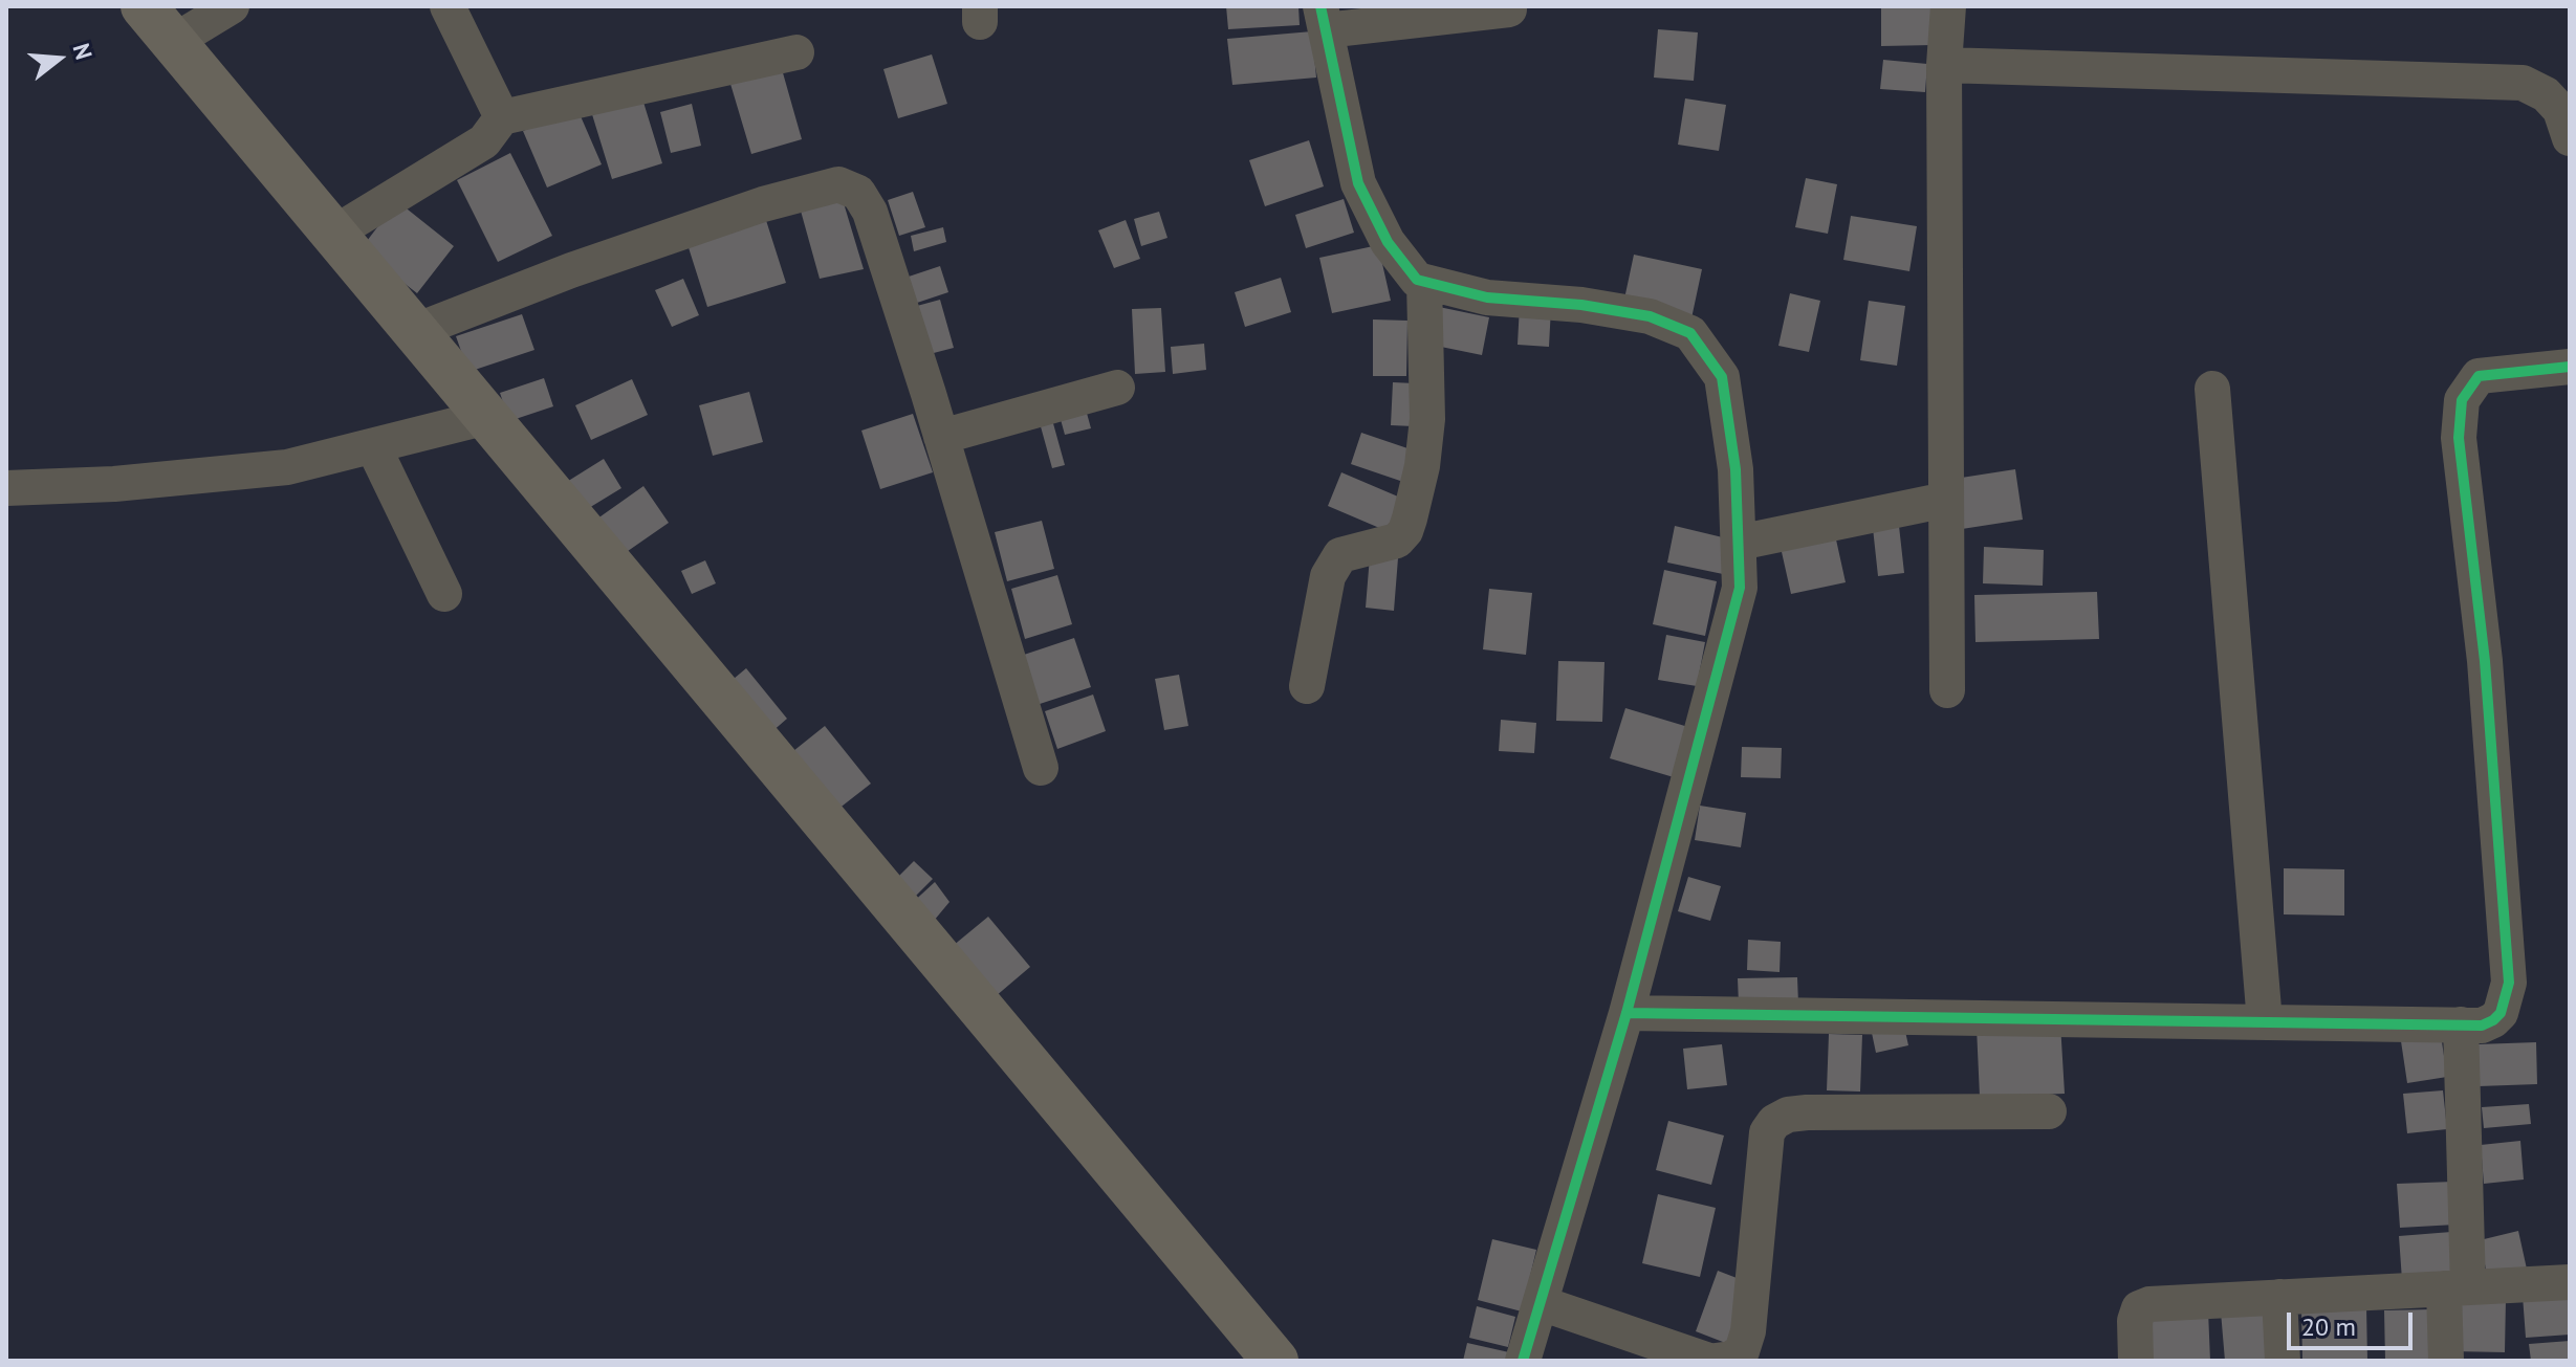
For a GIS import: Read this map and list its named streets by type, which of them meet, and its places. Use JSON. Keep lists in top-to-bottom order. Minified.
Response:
{"scale_bar":"20 m","north":"right"}
